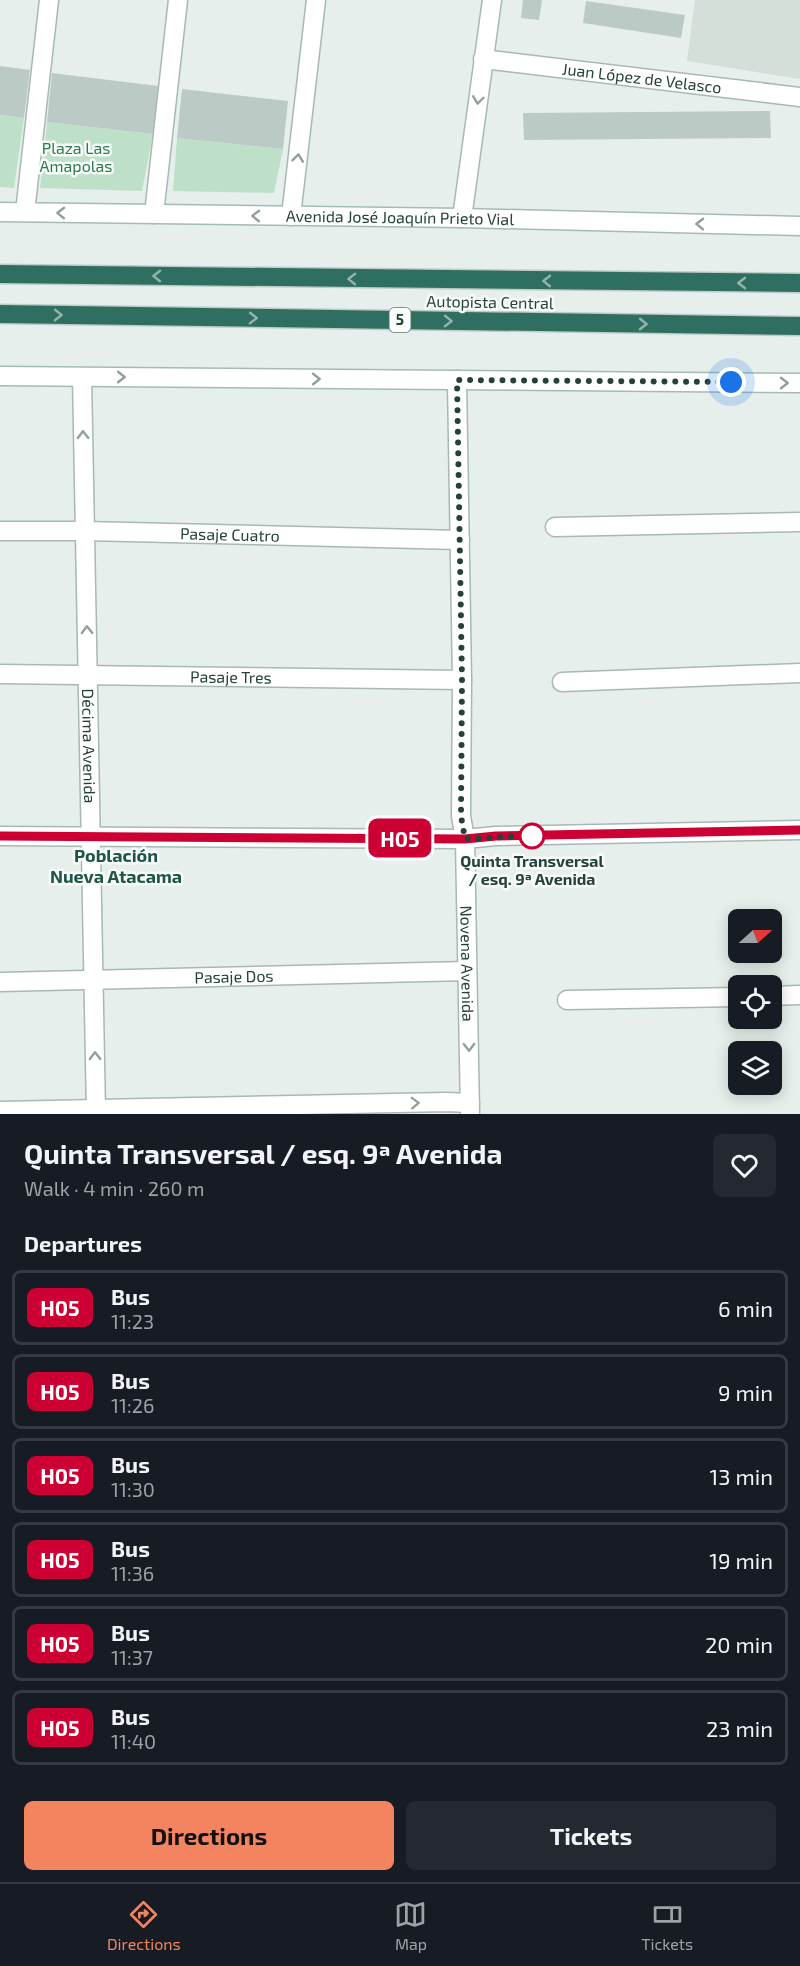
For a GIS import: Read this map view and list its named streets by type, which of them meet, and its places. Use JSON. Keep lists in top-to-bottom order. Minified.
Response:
{"streets":{"highway":["Autopista Central","5"],"street":["Juan López de Velasco","Avenida José Joaquín Prieto Vial","Pasaje Cuatro","Pasaje Tres","Décima Avenida","Novena Avenida","Pasaje Dos"]},"crossings":[["Pasaje Cuatro","Décima Avenida"],["Pasaje Cuatro","Novena Avenida"],["Pasaje Tres","Décima Avenida"],["Pasaje Tres","Novena Avenida"],["Décima Avenida","Pasaje Dos"],["Novena Avenida","Pasaje Dos"]],"one_way":["Décima Avenida"],"districts":["Población Nueva Atacama"],"parks":["Plaza Las Amapolas"],"places":["Quinta Transversal / esq. 9ª Avenida"],"lines":["bus line H05"],"north":"right","page":{"on_map":"H05","heading":[["Quinta Transversal / esq. 9ª Avenida","Walk · 4 min · 260 m"],"Departures"],"list":[{"mark":"H05","name":"Bus","note":"11:23","value":"6 min"},{"mark":"H05","name":"Bus","note":"11:26","value":"9 min"},{"mark":"H05","name":"Bus","note":"11:30","value":"13 min"},{"mark":"H05","name":"Bus","note":"11:36","value":"19 min"},{"mark":"H05","name":"Bus","note":"11:37","value":"20 min"},{"mark":"H05","name":"Bus","note":"11:40","value":"23 min"}],"buttons":["Directions","Tickets"],"tabs":["Directions","Map","Tickets"]}}
